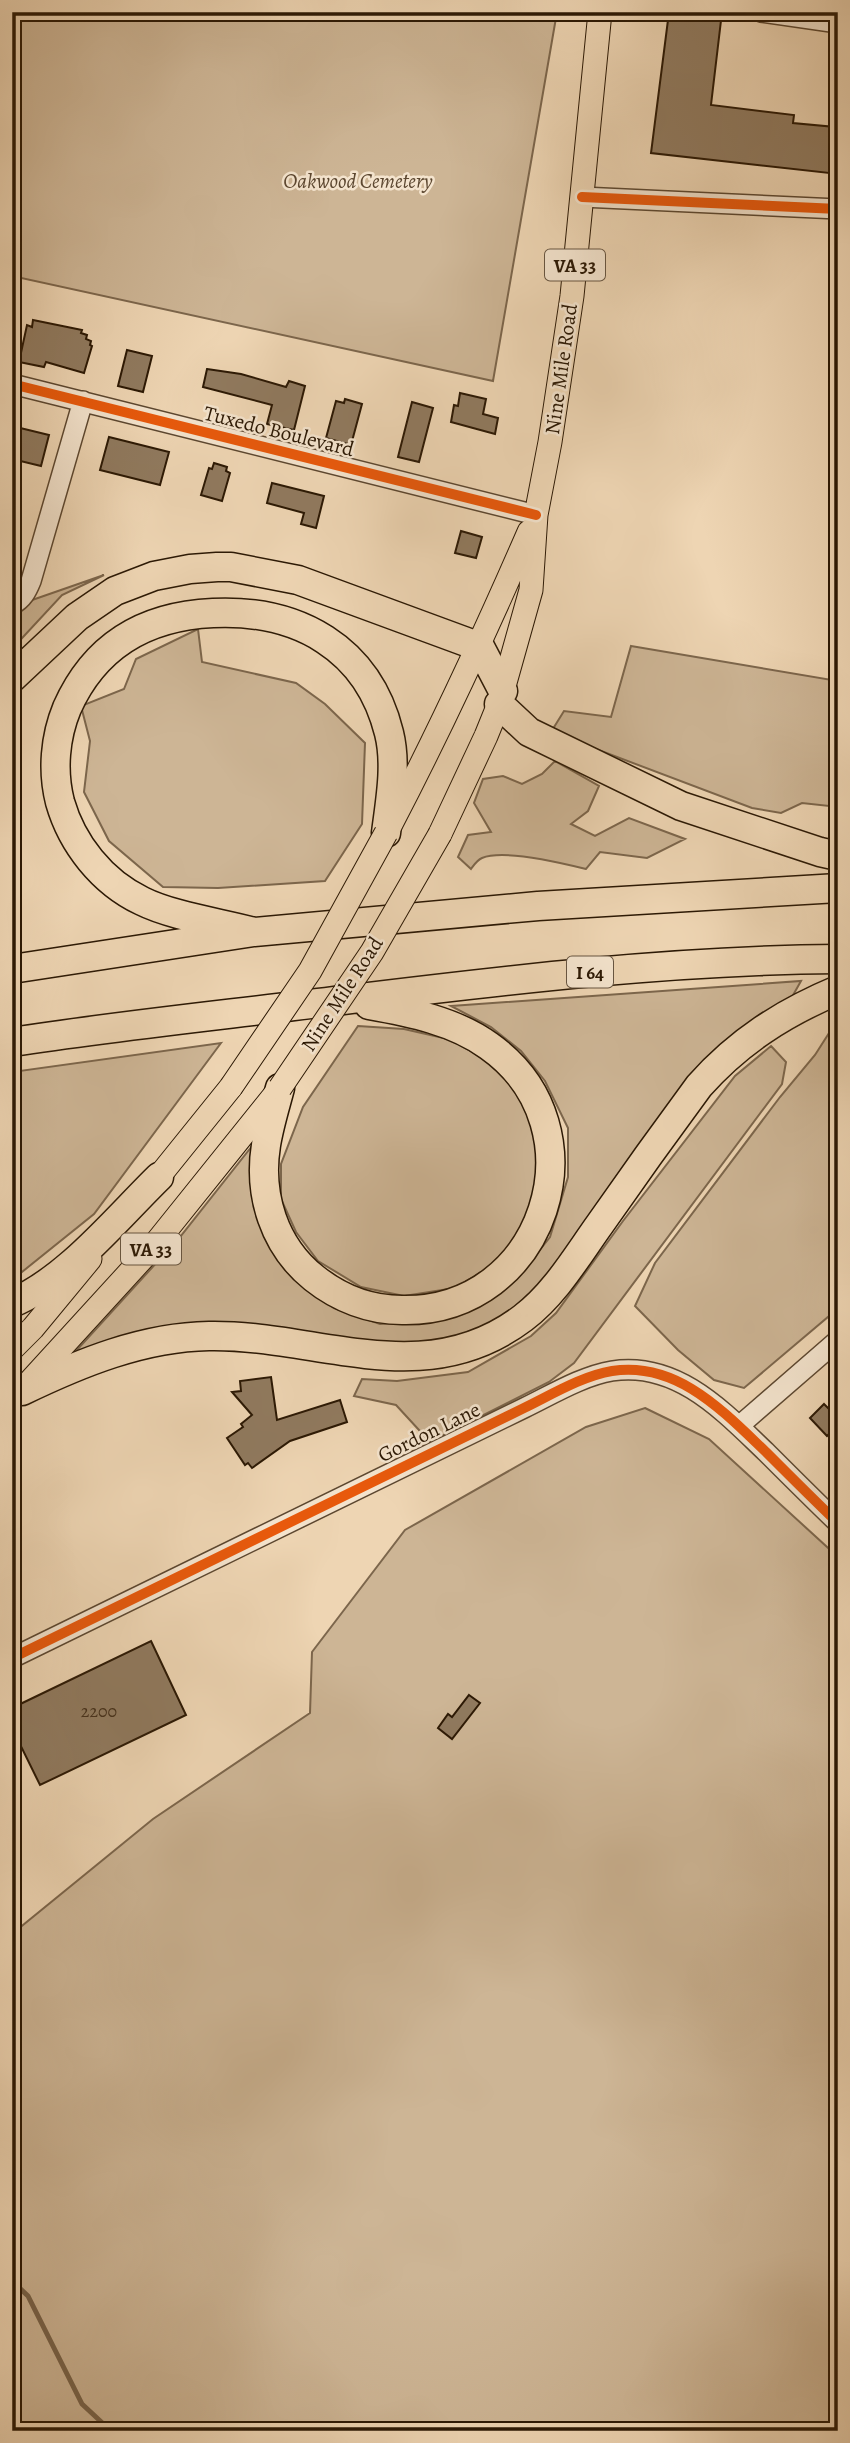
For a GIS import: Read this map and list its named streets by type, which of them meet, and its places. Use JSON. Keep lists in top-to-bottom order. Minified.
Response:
{"streets":{"highway":["I 64"],"main road":["VA 33","Nine Mile Road"],"street":["Tuxedo Boulevard","Gordon Lane"]},"crossings":[["Nine Mile Road","Tuxedo Boulevard"]],"parks":["Oakwood Cemetery"],"house_numbers":["2200"]}
